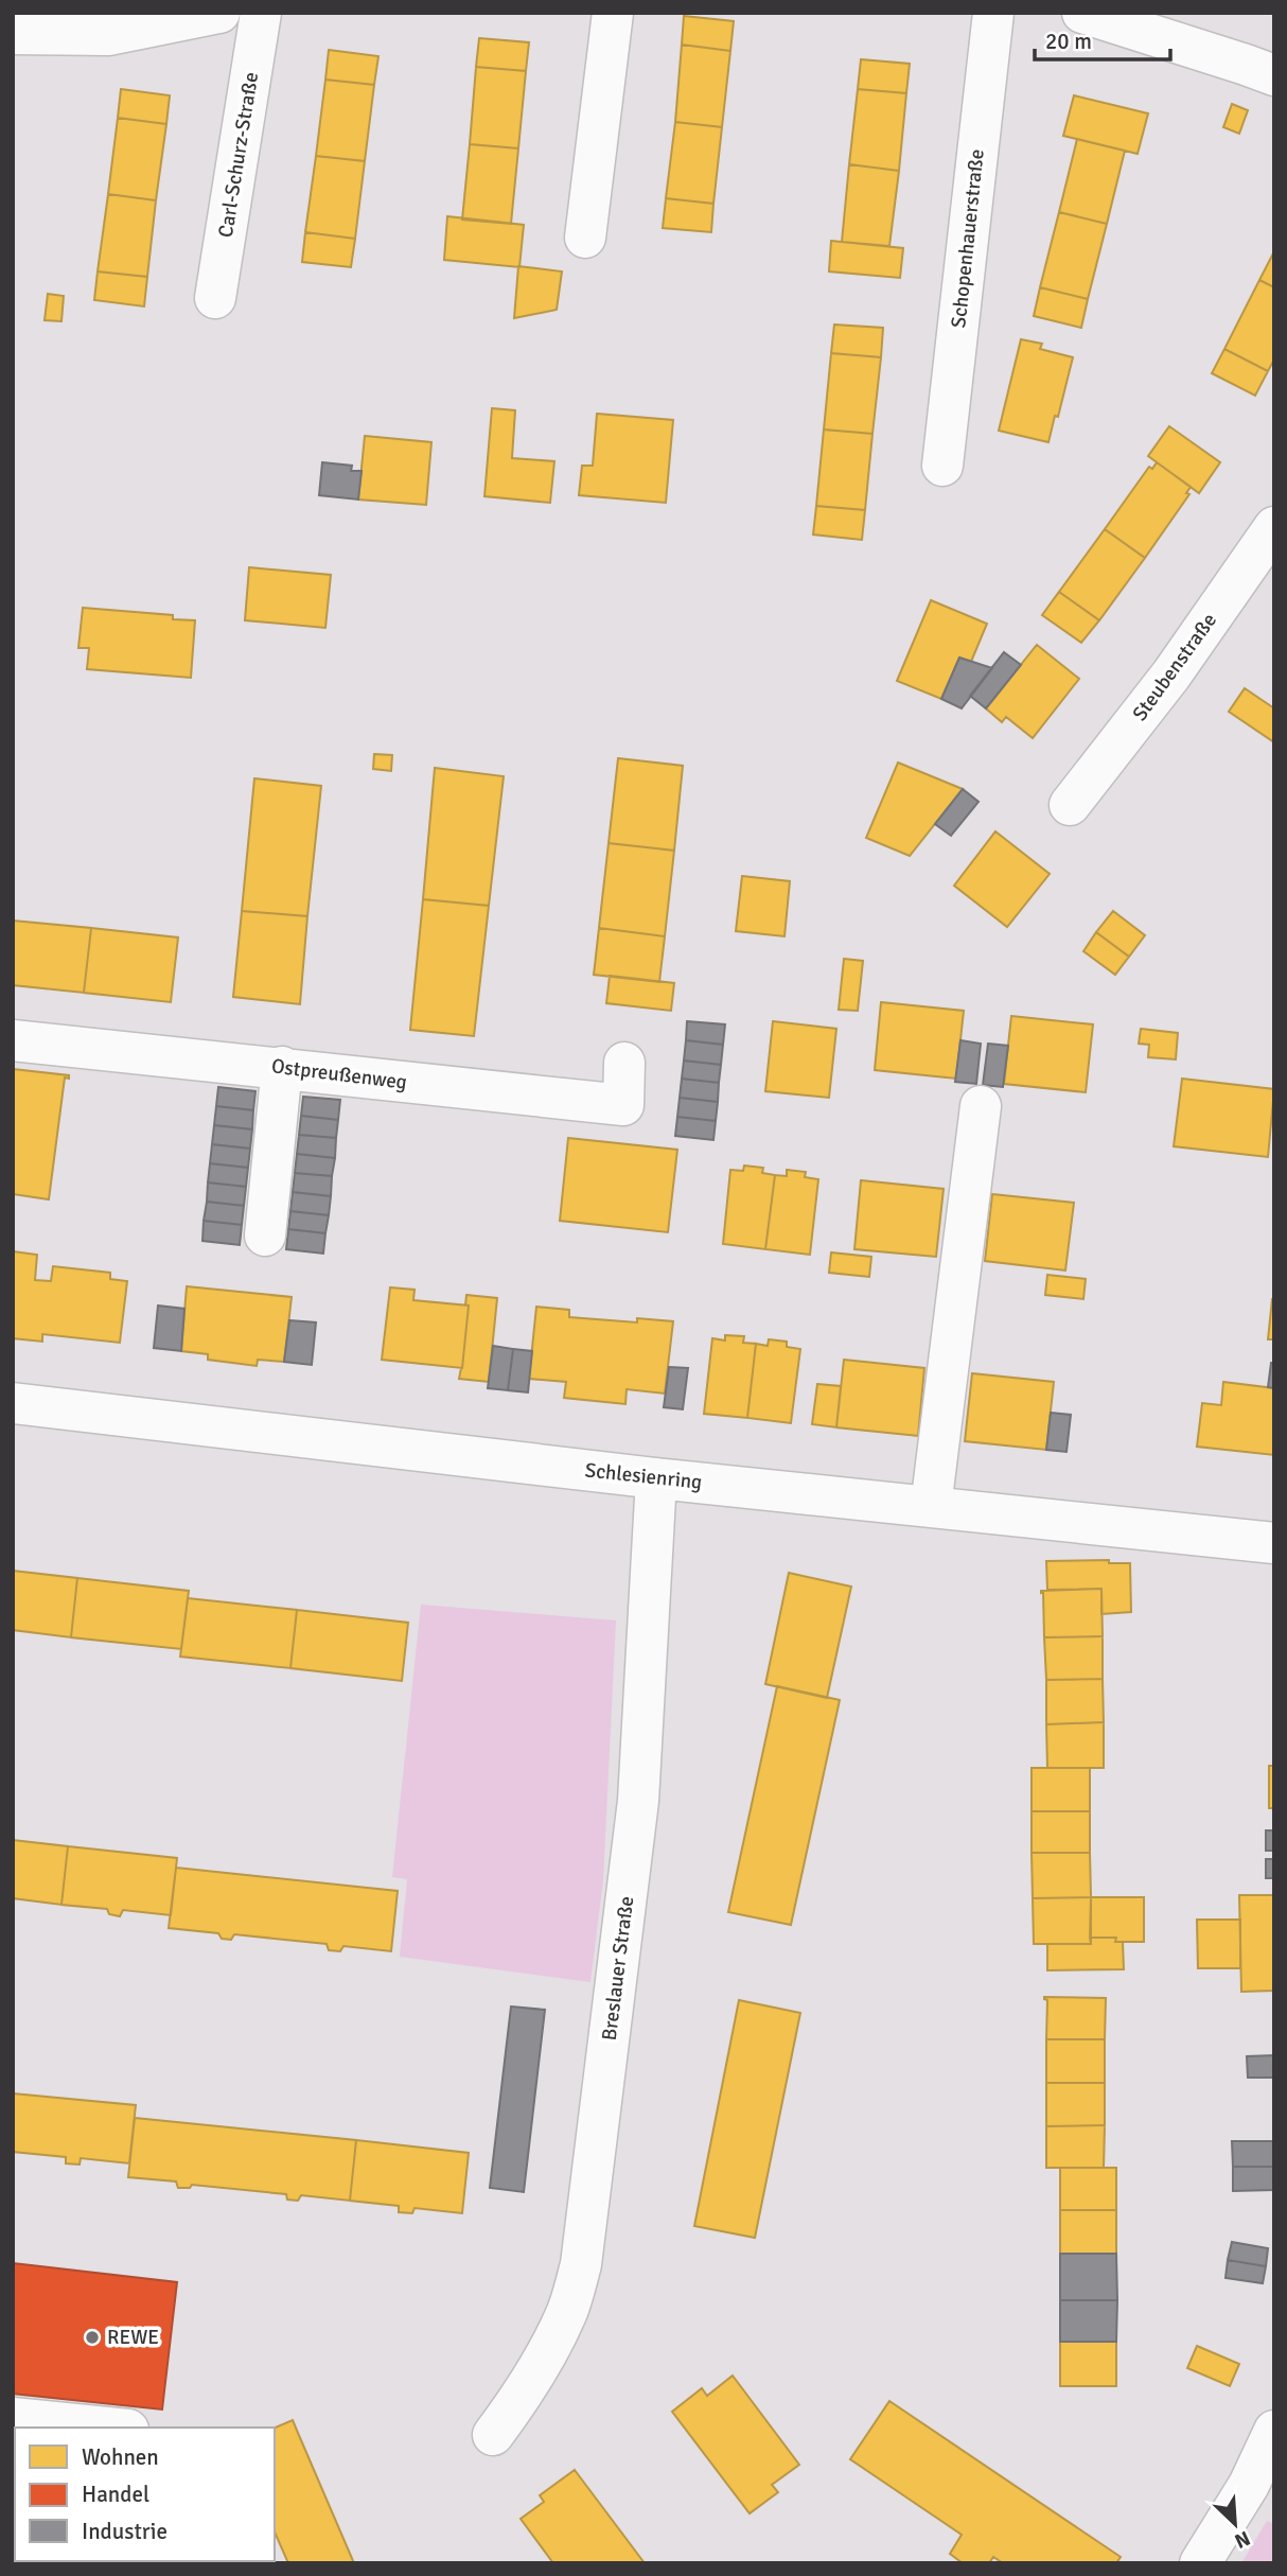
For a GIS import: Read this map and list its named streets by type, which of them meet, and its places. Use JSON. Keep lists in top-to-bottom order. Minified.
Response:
{"streets":{"street":["Carl-Schurz-Straße","Schopenhauerstraße","Steubenstraße","Ostpreußenweg","Schlesienring","Breslauer Straße"]},"crossings":[["Schlesienring","Breslauer Straße"]],"places":["REWE"],"legend":["Wohnen","Handel","Industrie"],"scale_bar":"20 m","north":"bottom right"}
